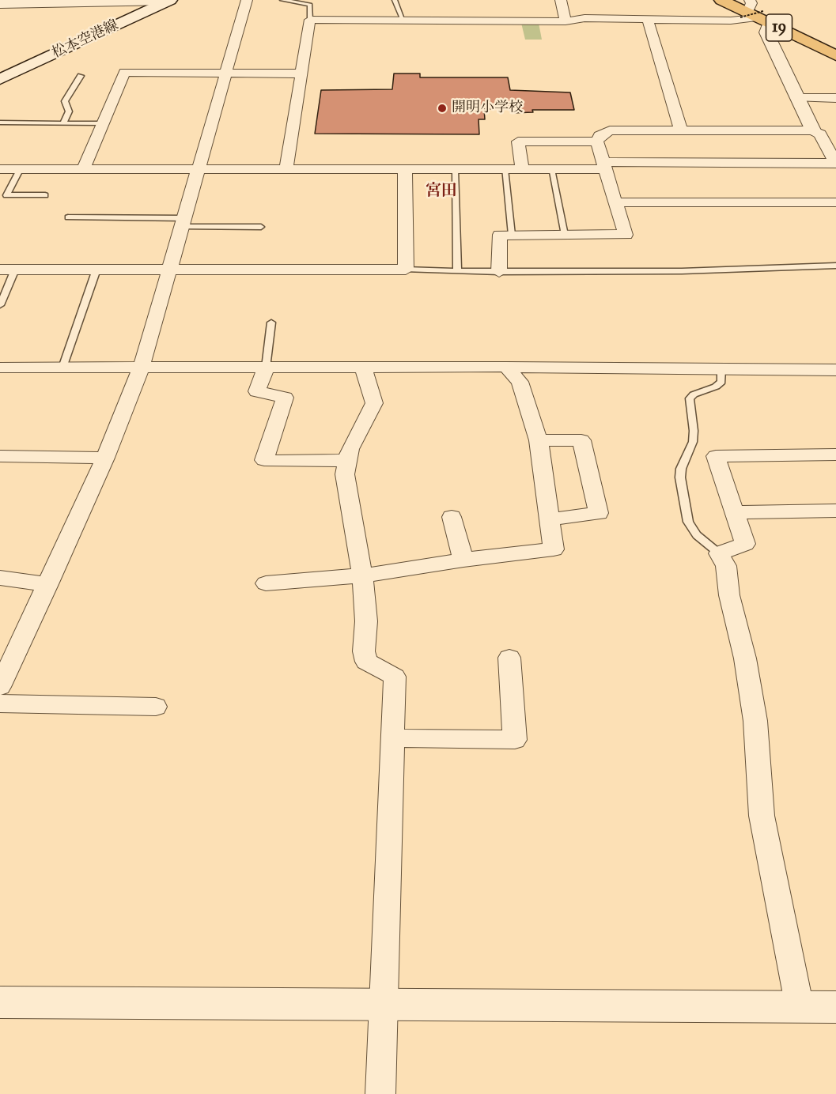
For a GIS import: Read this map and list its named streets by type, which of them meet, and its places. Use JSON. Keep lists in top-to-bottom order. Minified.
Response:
{"streets":{"highway":["19"],"main road":["松本空港線"]},"districts":["宮田"],"places":["開明小学校"]}
